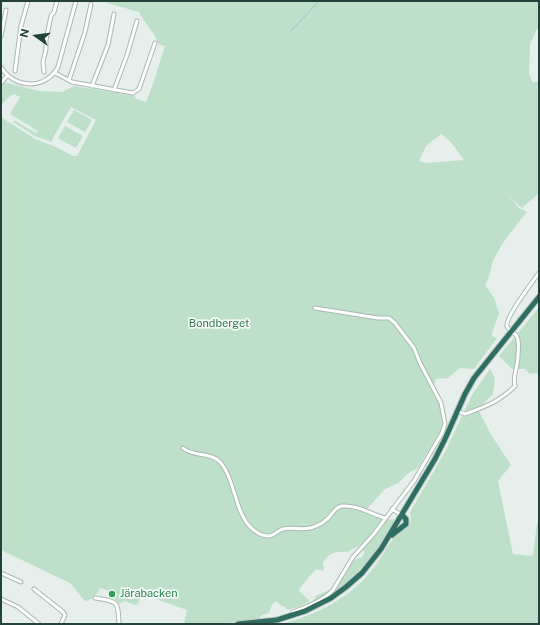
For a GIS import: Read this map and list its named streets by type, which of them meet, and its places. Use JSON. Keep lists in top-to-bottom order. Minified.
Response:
{"parks":["Bondberget"],"places":["Järabacken"],"north":"left"}
